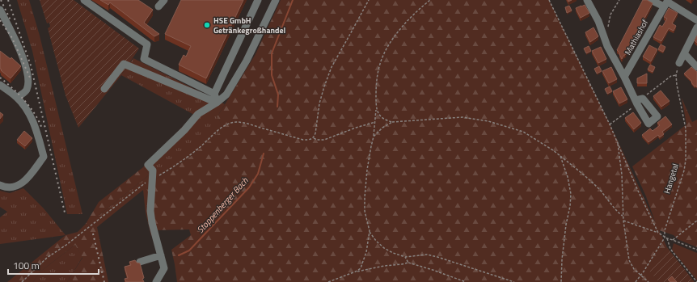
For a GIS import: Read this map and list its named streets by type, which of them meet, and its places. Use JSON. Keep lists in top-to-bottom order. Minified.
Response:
{"streets":{"street":["Mathiashof"],"path":["Hangetal"]},"water":["Stoppenberger Bach"],"places":["HSE GmbH Getränkegroßhandel"],"scale_bar":"100 m"}
